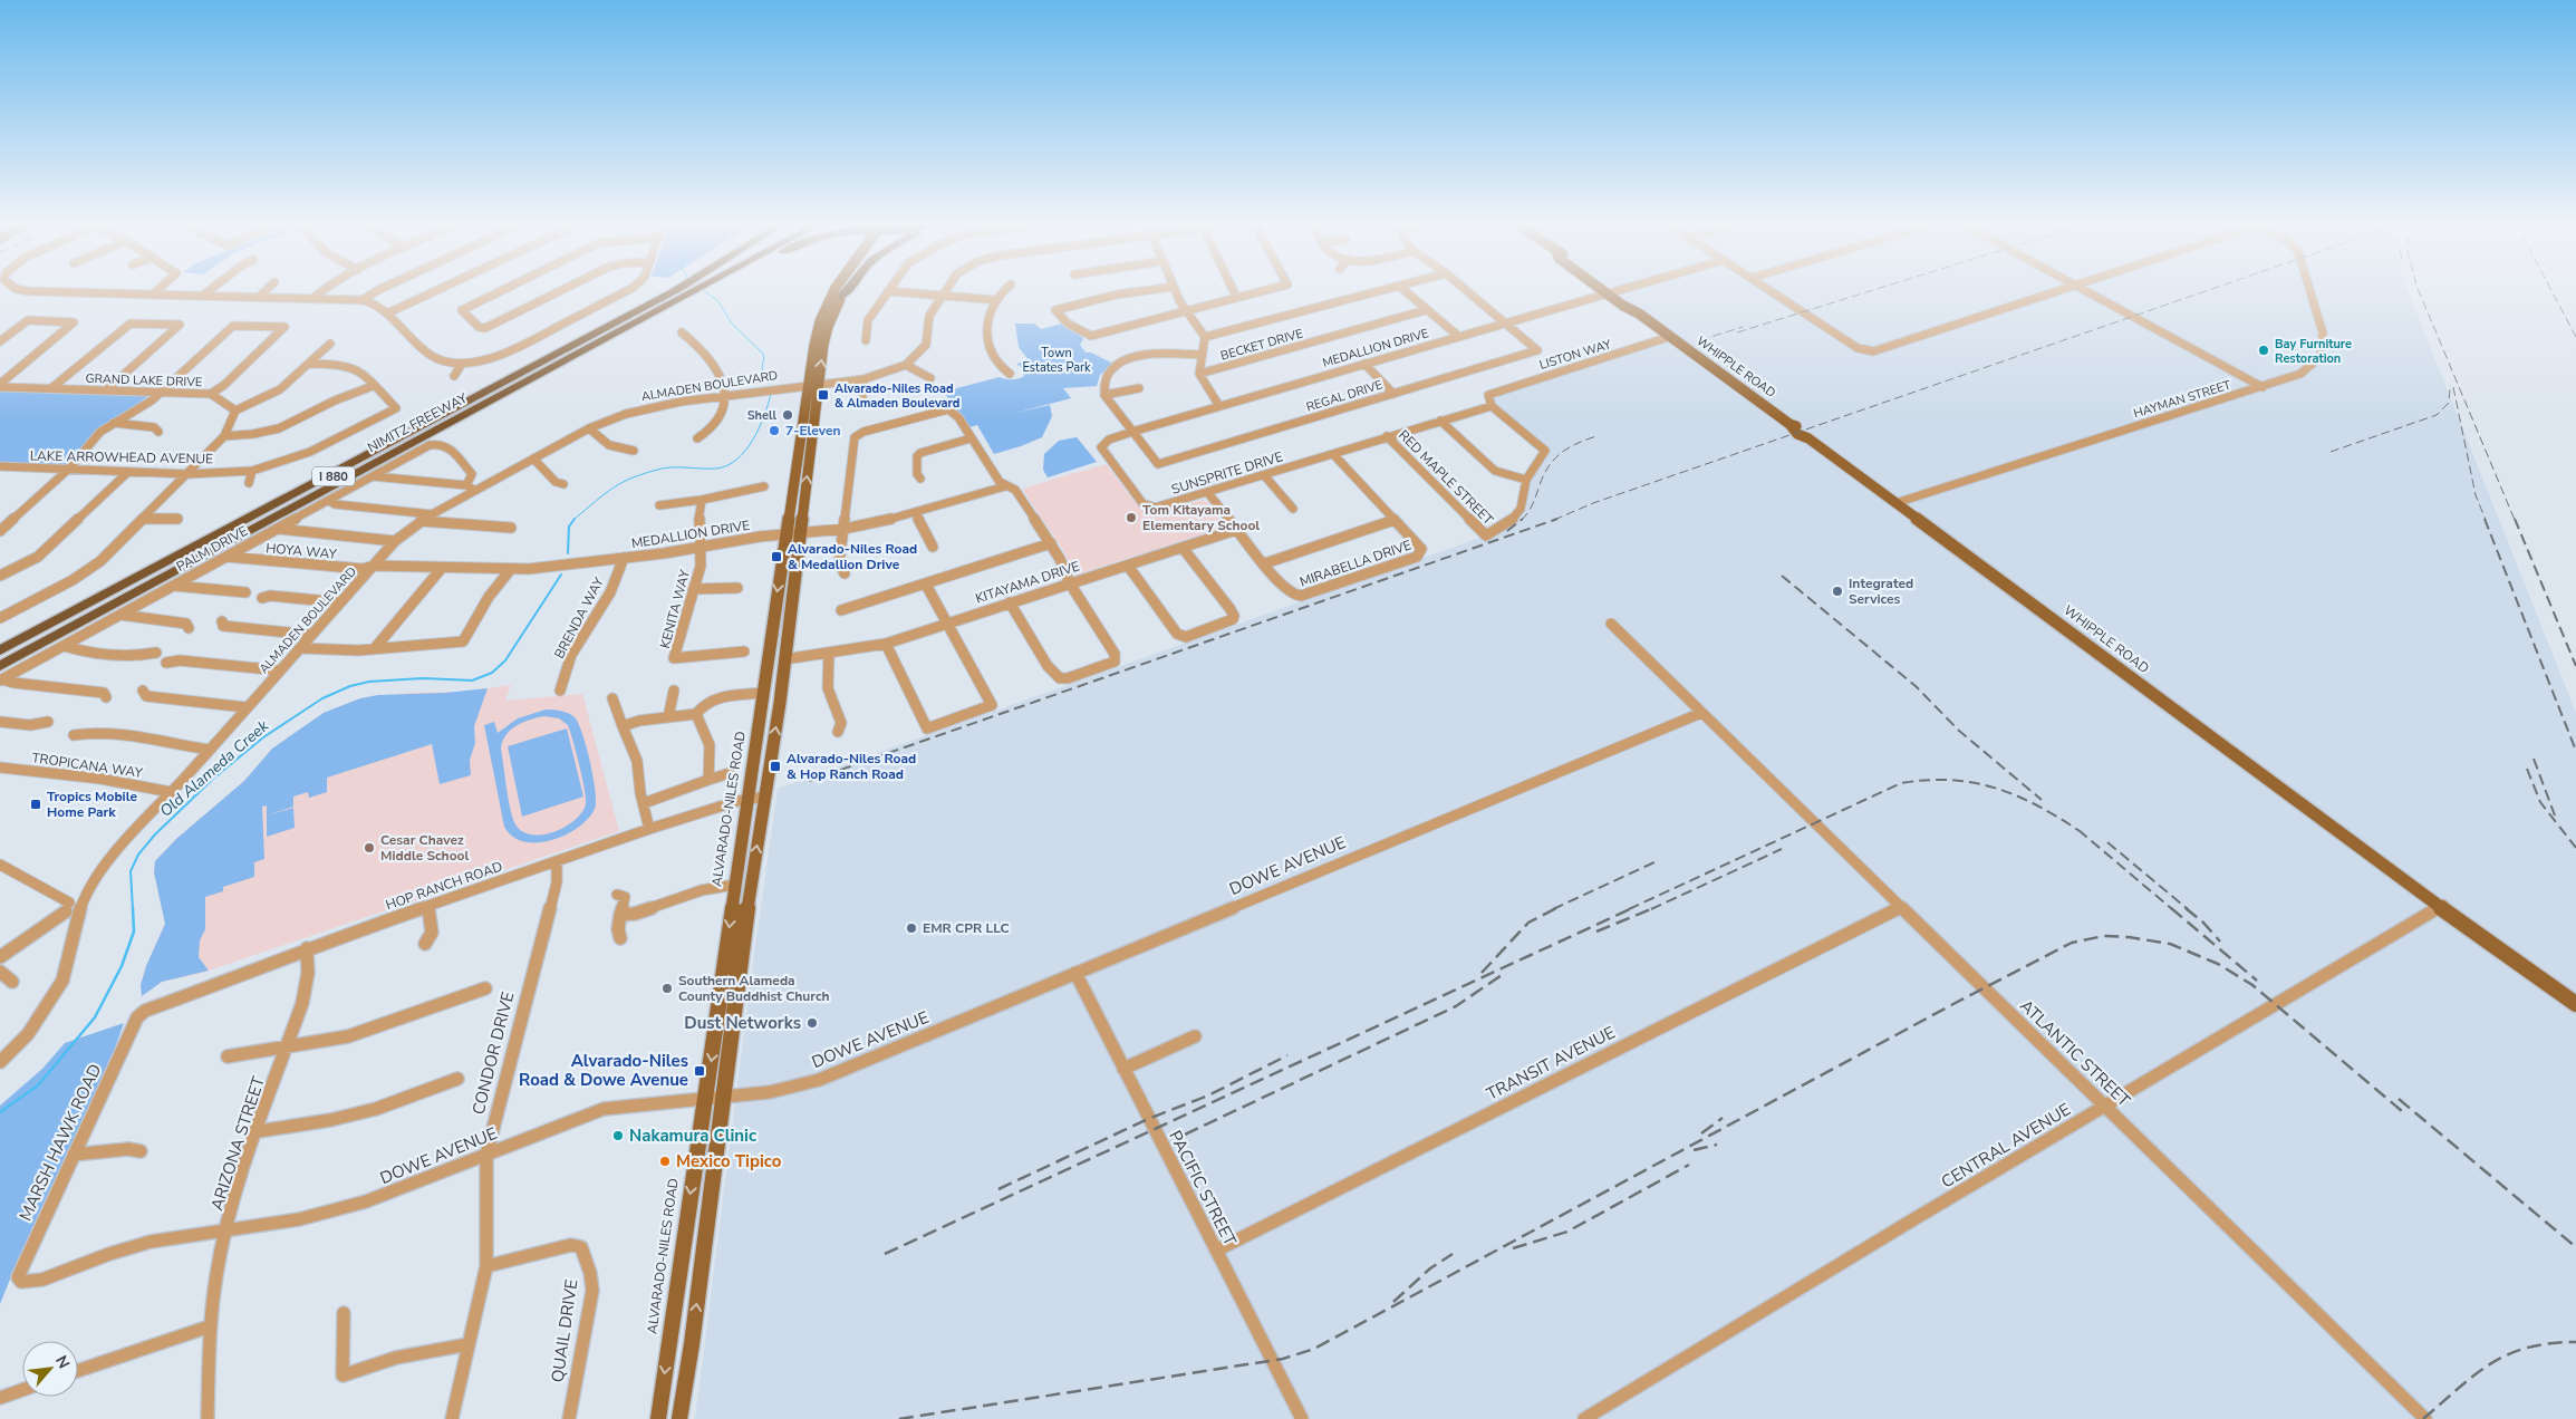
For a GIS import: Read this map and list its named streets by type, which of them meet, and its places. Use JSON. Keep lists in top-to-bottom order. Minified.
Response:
{"streets":{"highway":["NIMITZ FREEWAY","I 880"],"main road":["WHIPPLE ROAD","ALVARADO-NILES ROAD"],"street":["BECKET DRIVE","MEDALLION DRIVE","LISTON WAY","GRAND LAKE DRIVE","ALMADEN BOULEVARD","REGAL DRIVE","HAYMAN STREET","LAKE ARROWHEAD AVENUE","SUNSPRITE DRIVE","RED MAPLE STREET","PALM DRIVE","HOYA WAY","MIRABELLA DRIVE","KITAYAMA DRIVE","KENITA WAY","BRENDA WAY","TROPICANA WAY","DOWE AVENUE","HOP RANCH ROAD","CONDOR DRIVE","ATLANTIC STREET","TRANSIT AVENUE","MARSH HAWK ROAD","ARIZONA STREET","CENTRAL AVENUE","PACIFIC STREET","QUAIL DRIVE"]},"crossings":[["MEDALLION DRIVE","WHIPPLE ROAD"],["MEDALLION DRIVE","ALMADEN BOULEVARD"],["MEDALLION DRIVE","REGAL DRIVE"],["MEDALLION DRIVE","SUNSPRITE DRIVE"],["MEDALLION DRIVE","HOYA WAY"],["MEDALLION DRIVE","KENITA WAY"],["MEDALLION DRIVE","BRENDA WAY"],["MEDALLION DRIVE","ALVARADO-NILES ROAD"],["LISTON WAY","WHIPPLE ROAD"],["LISTON WAY","SUNSPRITE DRIVE"],["WHIPPLE ROAD","HAYMAN STREET"],["WHIPPLE ROAD","CENTRAL AVENUE"],["ALMADEN BOULEVARD","PALM DRIVE"],["ALMADEN BOULEVARD","HOYA WAY"],["ALMADEN BOULEVARD","ALVARADO-NILES ROAD"],["NIMITZ FREEWAY","I 880"],["SUNSPRITE DRIVE","RED MAPLE STREET"],["SUNSPRITE DRIVE","MIRABELLA DRIVE"],["PALM DRIVE","HOYA WAY"],["MIRABELLA DRIVE","KITAYAMA DRIVE"],["KITAYAMA DRIVE","ALVARADO-NILES ROAD"],["ALVARADO-NILES ROAD","DOWE AVENUE"],["ALVARADO-NILES ROAD","HOP RANCH ROAD"],["DOWE AVENUE","CONDOR DRIVE"],["DOWE AVENUE","ATLANTIC STREET"],["DOWE AVENUE","MARSH HAWK ROAD"],["DOWE AVENUE","ARIZONA STREET"],["DOWE AVENUE","PACIFIC STREET"],["HOP RANCH ROAD","CONDOR DRIVE"],["HOP RANCH ROAD","MARSH HAWK ROAD"],["HOP RANCH ROAD","ARIZONA STREET"],["CONDOR DRIVE","QUAIL DRIVE"],["ATLANTIC STREET","TRANSIT AVENUE"],["ATLANTIC STREET","CENTRAL AVENUE"],["TRANSIT AVENUE","PACIFIC STREET"]],"water":["Old Alameda Creek"],"parks":["Town Estates Park"],"places":{"other":["Bay Furniture Restoration","Shell","7-Eleven","Tom Kitayama Elementary School","Integrated Services","Cesar Chavez Middle School","EMR CPR LLC","Southern Alameda County Buddhist Church","Dust Networks","Nakamura Clinic","Mexico Tipico"],"transit":["Alvarado-Niles Road & Almaden Boulevard","Alvarado-Niles Road & Medallion Drive","Alvarado-Niles Road & Hop Ranch Road","Tropics Mobile Home Park","Alvarado-Niles Road & Dowe Avenue"]},"north":"top right"}
